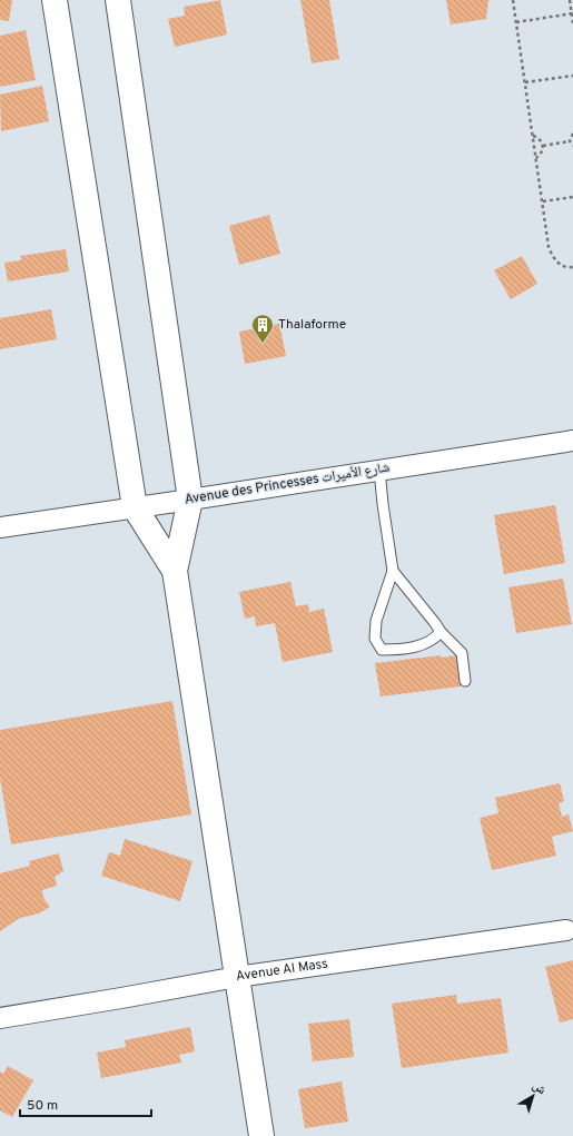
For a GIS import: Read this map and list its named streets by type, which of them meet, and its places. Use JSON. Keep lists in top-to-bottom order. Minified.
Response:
{"streets":{"street":["Avenue des Princesses شارع الأميرات","Avenue Al Mass"]},"places":{"building":["Thalaforme"]},"scale_bar":"50 m","north":"top right"}
